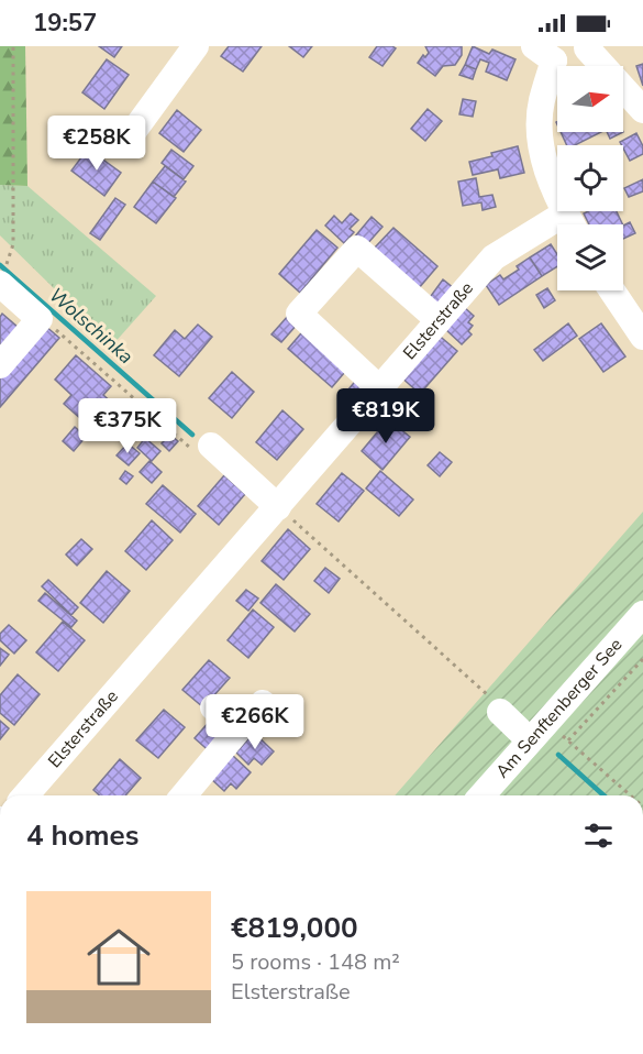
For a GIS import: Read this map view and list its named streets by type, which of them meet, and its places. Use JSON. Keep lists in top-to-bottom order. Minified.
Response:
{"streets":{"street":["Elsterstraße","Am Senftenberger See"]},"water":["Wolschinka"],"north":"right","page":{"status":"19:57","price":["€258K","€819K","€375K","€266K"],"heading":"4 homes","list":[{"name":"€819,000","note":"5 rooms · 148 m² · Elsterstraße"}]}}
